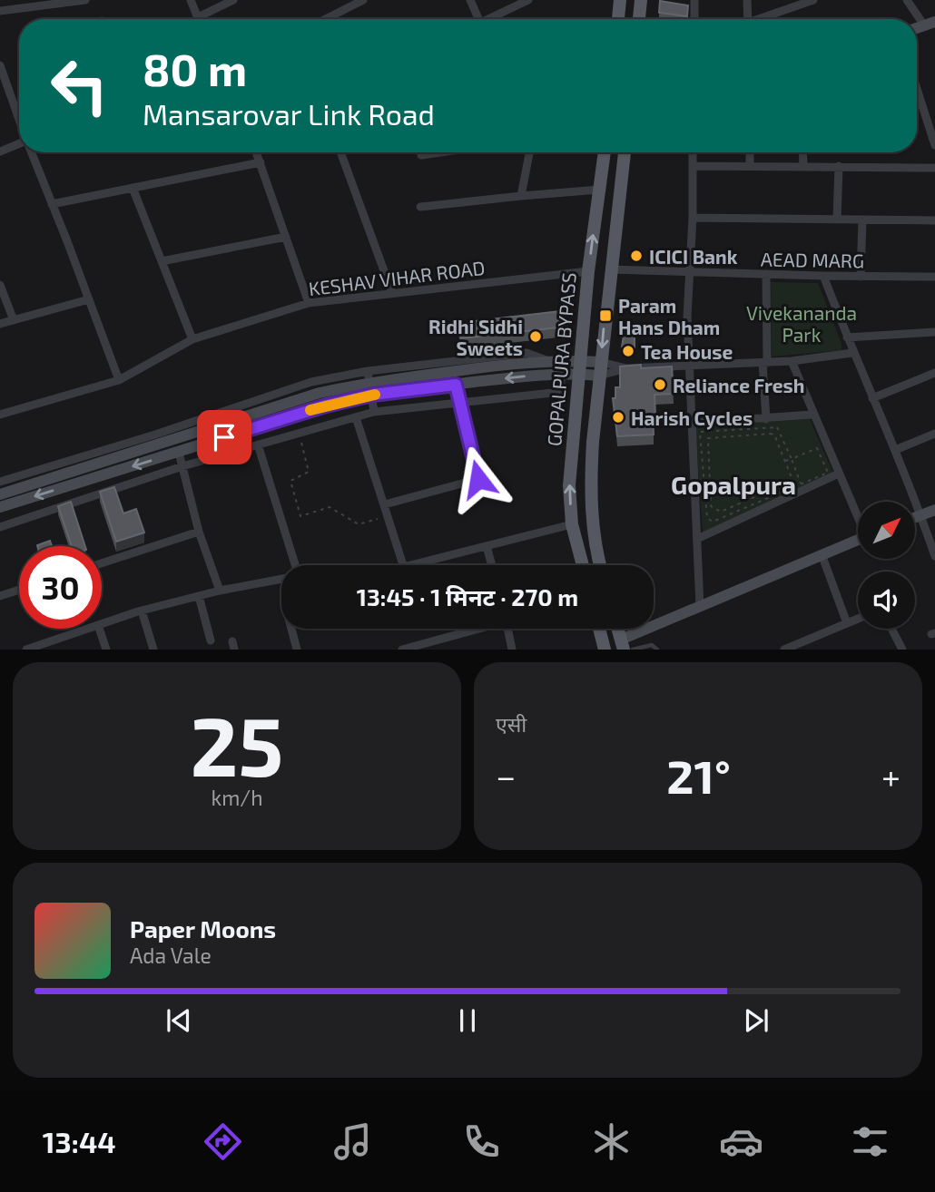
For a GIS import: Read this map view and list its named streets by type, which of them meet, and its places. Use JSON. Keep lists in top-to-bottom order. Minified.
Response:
{"streets":{"main road":["GOPALPURA BYPASS"],"street":["AEAD MARG","KESHAV VIHAR ROAD"]},"crossings":[["AEAD MARG","GOPALPURA BYPASS"],["KESHAV VIHAR ROAD","GOPALPURA BYPASS"]],"districts":["Gopalpura"],"parks":["Vivekananda Park"],"places":{"other":["ICICI Bank","Ridhi Sidhi Sweets","Tea House","Reliance Fresh","Harish Cycles"],"transit":["Param Hans Dham"]},"north":"top right","page":{"turn":["80 m","Mansarovar Link Road"],"limit":"30","trip":"13:45 · 1 मिनट · 270 m","tile":[["25","km/h"],"एसी"],"heat":["−","21°","+"],"song":["Paper Moons","Ada Vale"],"tabs":"13:44"}}
